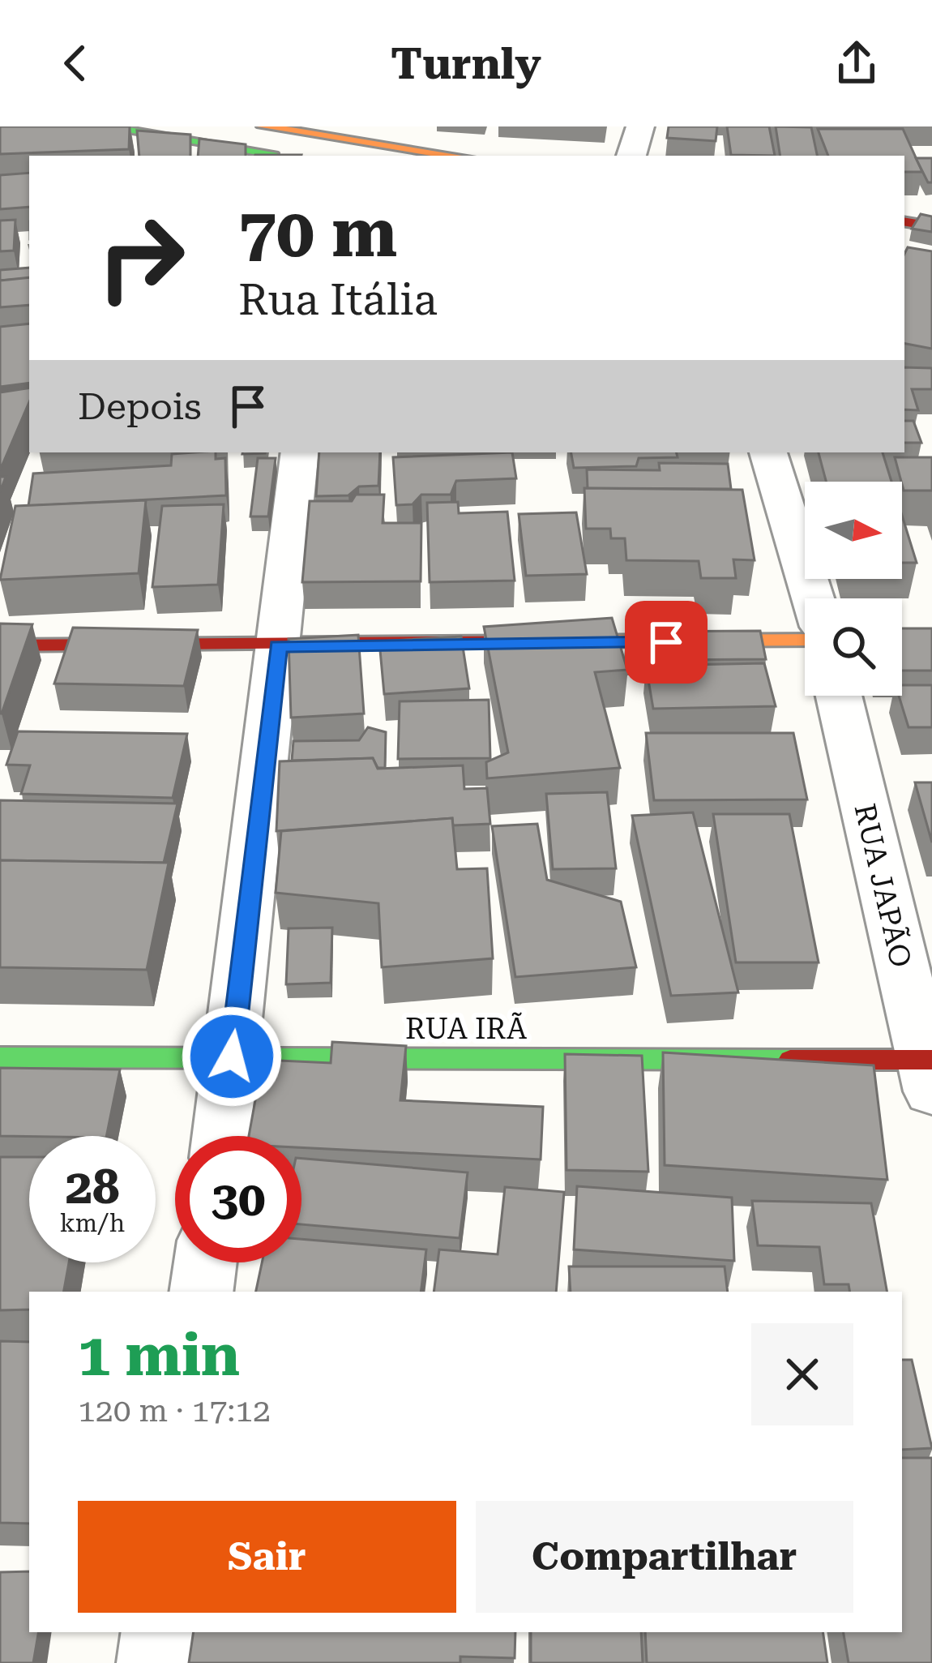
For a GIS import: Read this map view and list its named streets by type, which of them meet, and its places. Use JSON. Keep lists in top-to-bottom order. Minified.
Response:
{"streets":{"street":["RUA JAPÃO","RUA IRÃ"]},"crossings":[["RUA JAPÃO","RUA IRÃ"]],"north":"right","page":{"header":"Turnly","turn":["70 m","Rua Itália"],"then":"Depois","speed":"28 km/h","limit":"30","heading":["1 min","120 m · 17:12"],"buttons":["Sair","Compartilhar"]}}
